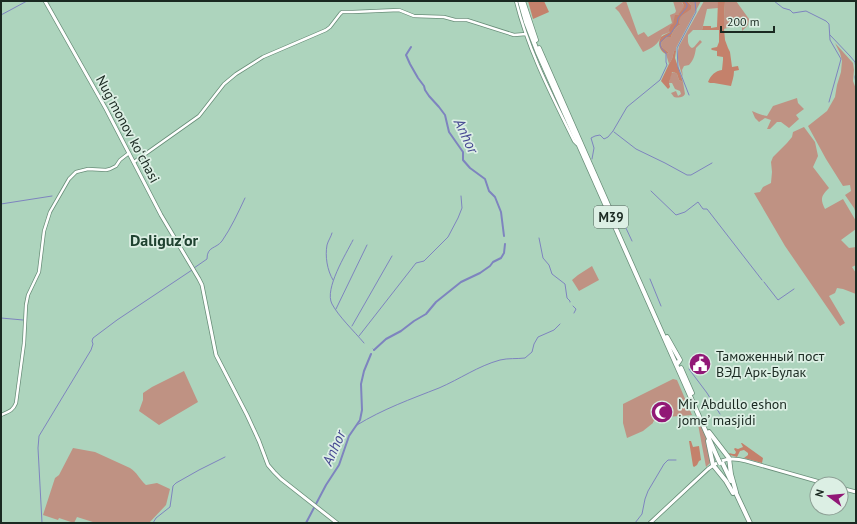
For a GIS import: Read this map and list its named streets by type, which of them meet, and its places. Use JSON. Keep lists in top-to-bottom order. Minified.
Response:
{"streets":{"highway":["M39"],"main road":["Nugʻmonov koʻchasi"]},"districts":["Daliguz'or"],"water":["Anhor"],"places":{"public building":["Таможенный пост ВЭД Арк-Булак"],"mosque":["Mir Abdullo eshon jome’ masjidi"]},"scale_bar":"200 m","north":"left"}
